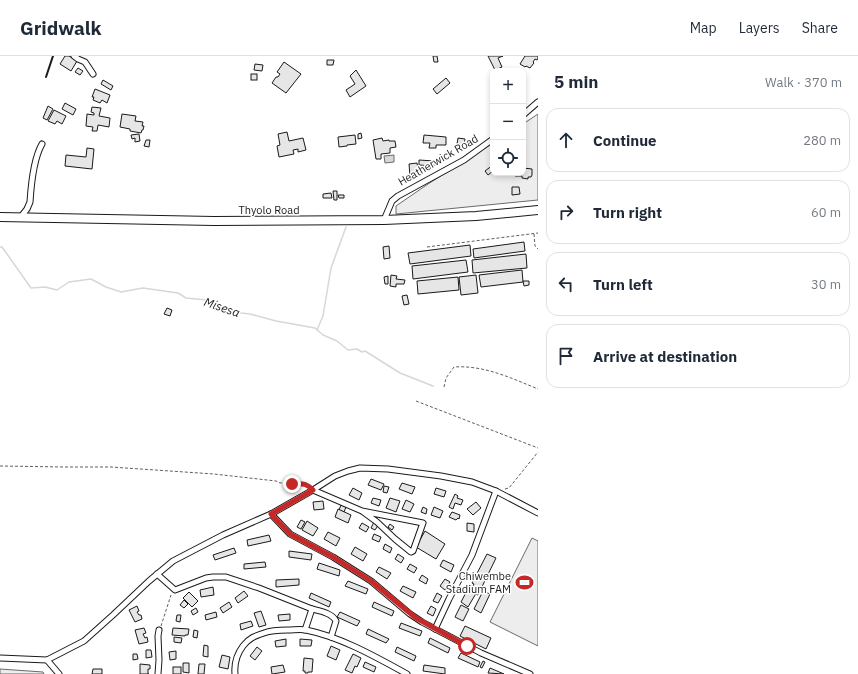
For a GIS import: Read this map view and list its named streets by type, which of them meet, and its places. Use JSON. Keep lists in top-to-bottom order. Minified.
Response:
{"streets":{"highway":["Thyolo Road"],"street":["Heatherwick Road"]},"crossings":[["Heatherwick Road","Thyolo Road"]],"water":["Misesa"],"places":{"sports":["Chiwembe Stadium FAM"]},"page":{"header":"Gridwalk","nav":["Map","Layers","Share"],"heading":["5 min","Walk · 370 m"],"map_buttons":["+","−"],"list":[["Continue","280 m"],["Turn right","60 m"],["Turn left","30 m"],"Arrive at destination"]}}
